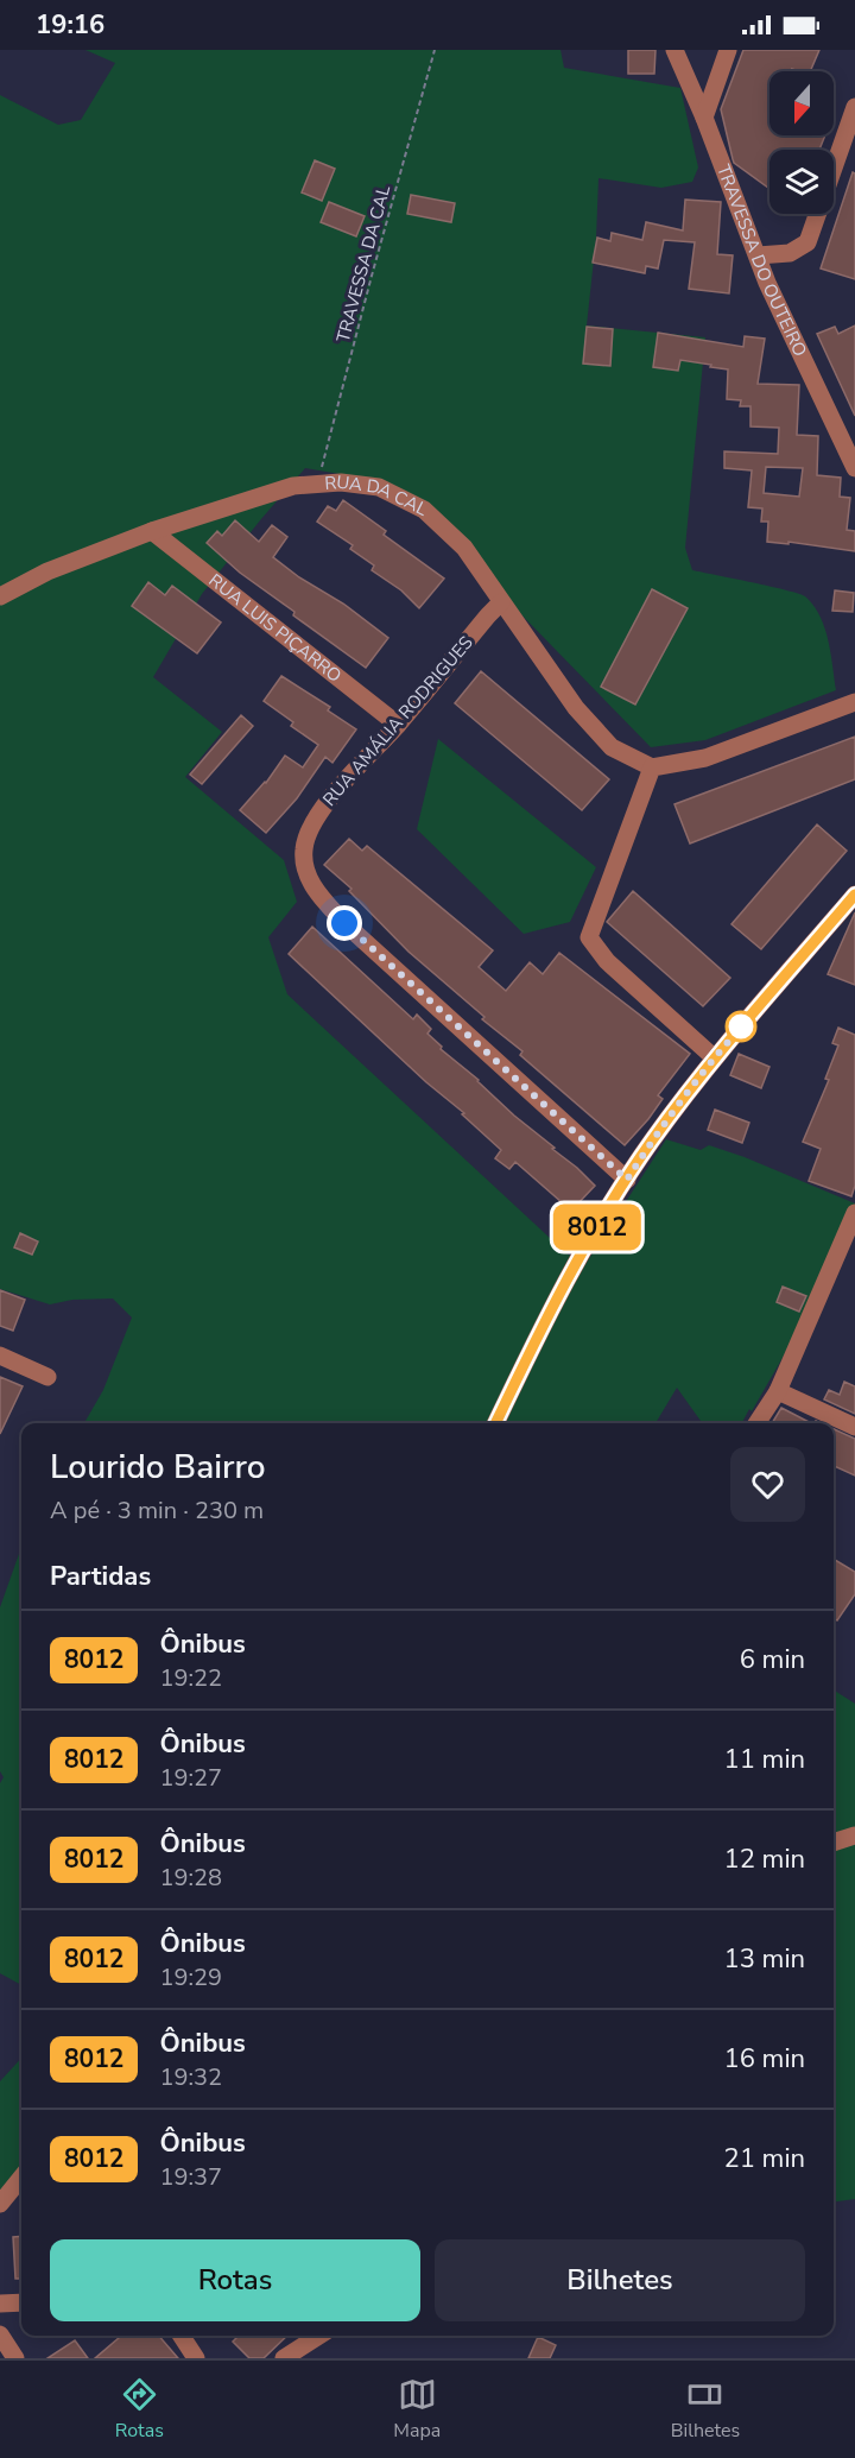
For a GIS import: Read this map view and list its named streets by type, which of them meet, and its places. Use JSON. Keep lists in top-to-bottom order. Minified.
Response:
{"streets":{"street":["TRAVESSA DO OUTEIRO","RUA DA CAL","RUA LUIS PIÇARRO","RUA AMÁLIA RODRIGUES"],"path":["TRAVESSA DA CAL"]},"crossings":[["TRAVESSA DA CAL","RUA DA CAL"],["RUA DA CAL","RUA LUIS PIÇARRO"],["RUA DA CAL","RUA AMÁLIA RODRIGUES"],["RUA LUIS PIÇARRO","RUA AMÁLIA RODRIGUES"]],"lines":["bus line 8012"],"north":"bottom","page":{"status":"19:16","on_map":"8012","heading":[["Lourido Bairro","A pé · 3 min · 230 m"],"Partidas"],"list":[{"mark":"8012","name":"Ônibus","note":"19:22","value":"6 min"},{"mark":"8012","name":"Ônibus","note":"19:27","value":"11 min"},{"mark":"8012","name":"Ônibus","note":"19:28","value":"12 min"},{"mark":"8012","name":"Ônibus","note":"19:29","value":"13 min"},{"mark":"8012","name":"Ônibus","note":"19:32","value":"16 min"},{"mark":"8012","name":"Ônibus","note":"19:37","value":"21 min"}],"buttons":["Rotas","Bilhetes"],"tabs":["Rotas","Mapa","Bilhetes"]}}
